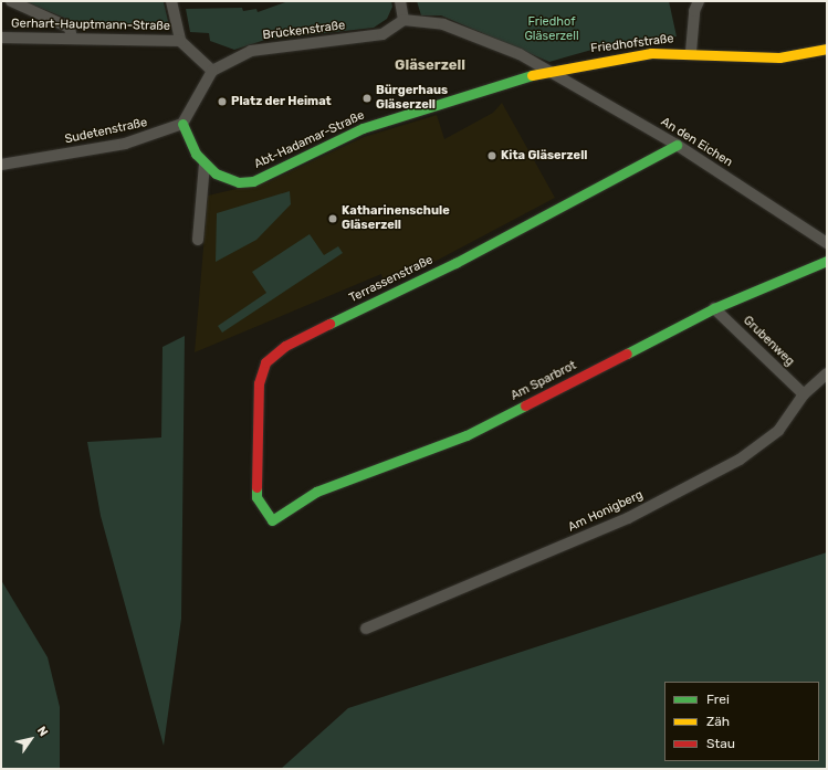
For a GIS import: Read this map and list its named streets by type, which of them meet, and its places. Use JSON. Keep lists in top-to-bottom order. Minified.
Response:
{"streets":{"street":["Gerhart-Hauptmann-Straße","Brückenstraße","Friedhofstraße","Sudetenstraße","Abt-Hadamar-Straße","An den Eichen","Terrassenstraße","Grubenweg","Am Sparbrot","Am Honigberg"]},"crossings":[["Friedhofstraße","Abt-Hadamar-Straße"],["Friedhofstraße","An den Eichen"],["Sudetenstraße","Abt-Hadamar-Straße"],["Abt-Hadamar-Straße","An den Eichen"],["An den Eichen","Terrassenstraße"],["Terrassenstraße","Am Sparbrot"],["Grubenweg","Am Sparbrot"],["Grubenweg","Am Honigberg"]],"districts":["Gläserzell"],"parks":["Friedhof Gläserzell"],"places":["Bürgerhaus Gläserzell","Platz der Heimat","Kita Gläserzell","Katharinenschule Gläserzell"],"legend":["Frei","Zäh","Stau"],"north":"top right"}
